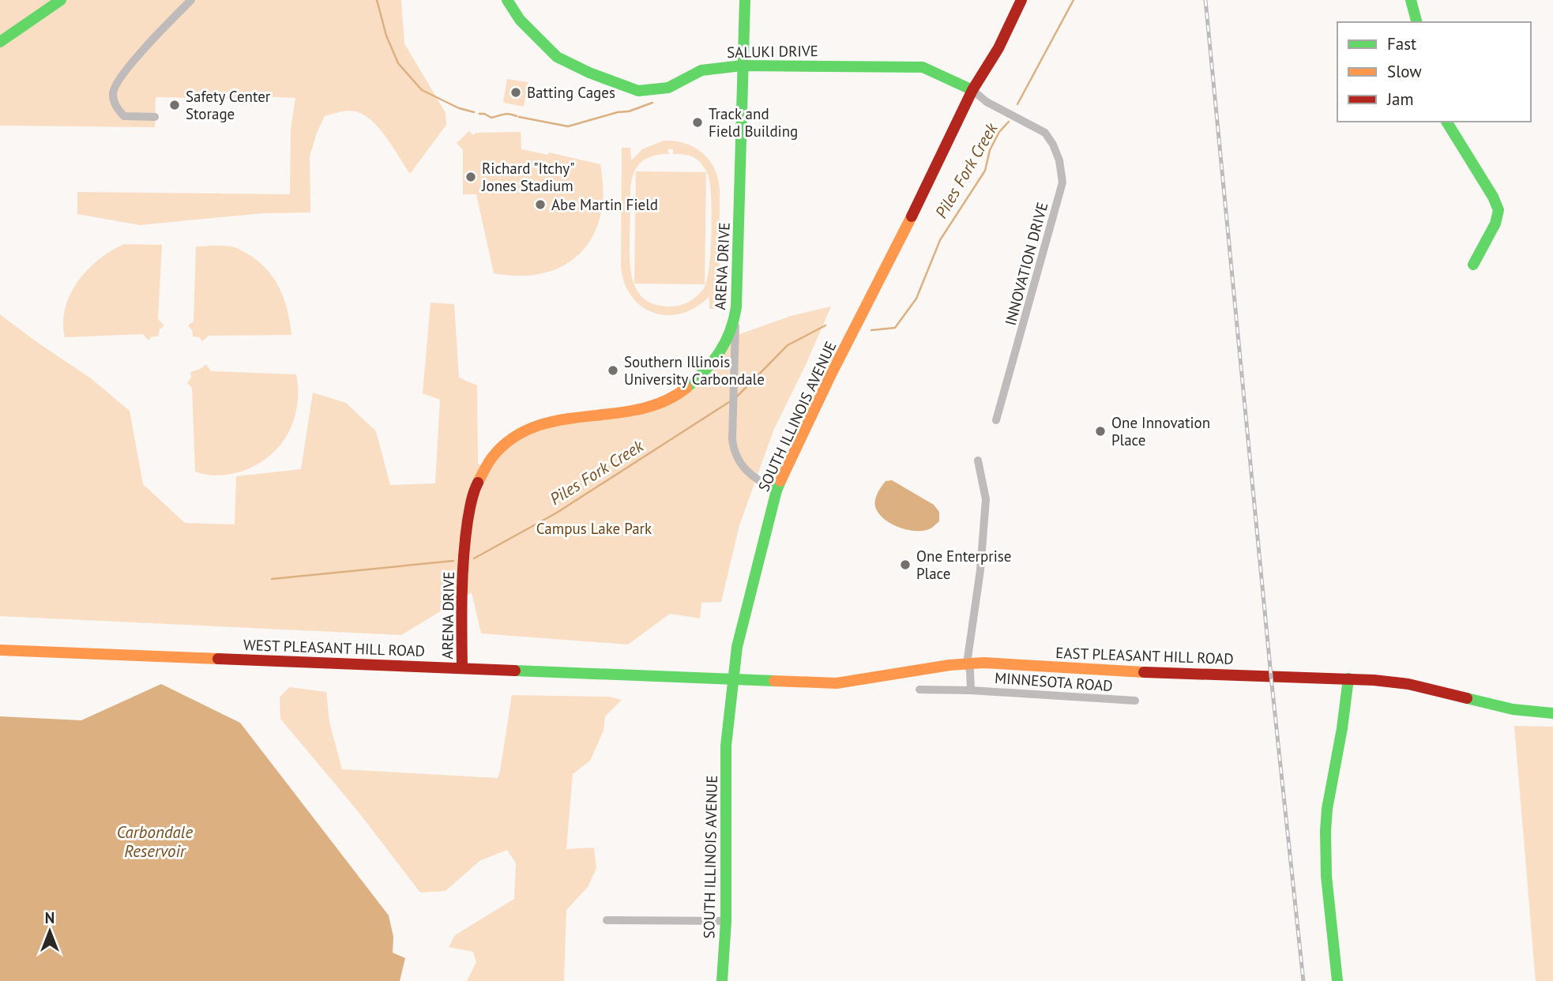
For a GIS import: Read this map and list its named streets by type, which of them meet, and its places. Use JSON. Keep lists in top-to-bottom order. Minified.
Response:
{"streets":{"main road":["SALUKI DRIVE","ARENA DRIVE","SOUTH ILLINOIS AVENUE","WEST PLEASANT HILL ROAD","EAST PLEASANT HILL ROAD"],"street":["INNOVATION DRIVE","MINNESOTA ROAD"]},"crossings":[["SALUKI DRIVE","INNOVATION DRIVE"],["SALUKI DRIVE","ARENA DRIVE"],["SALUKI DRIVE","SOUTH ILLINOIS AVENUE"],["INNOVATION DRIVE","SOUTH ILLINOIS AVENUE"],["ARENA DRIVE","WEST PLEASANT HILL ROAD"],["SOUTH ILLINOIS AVENUE","WEST PLEASANT HILL ROAD"],["SOUTH ILLINOIS AVENUE","EAST PLEASANT HILL ROAD"],["WEST PLEASANT HILL ROAD","EAST PLEASANT HILL ROAD"]],"water":["Piles Fork Creek","Carbondale Reservoir"],"parks":["Campus Lake Park"],"places":["Batting Cages","Safety Center Storage","Track and Field Building","Richard \"Itchy\" Jones Stadium","Abe Martin Field","Southern Illinois University Carbondale","One Innovation Place","One Enterprise Place"],"legend":["Fast","Slow","Jam"],"north":"top"}
